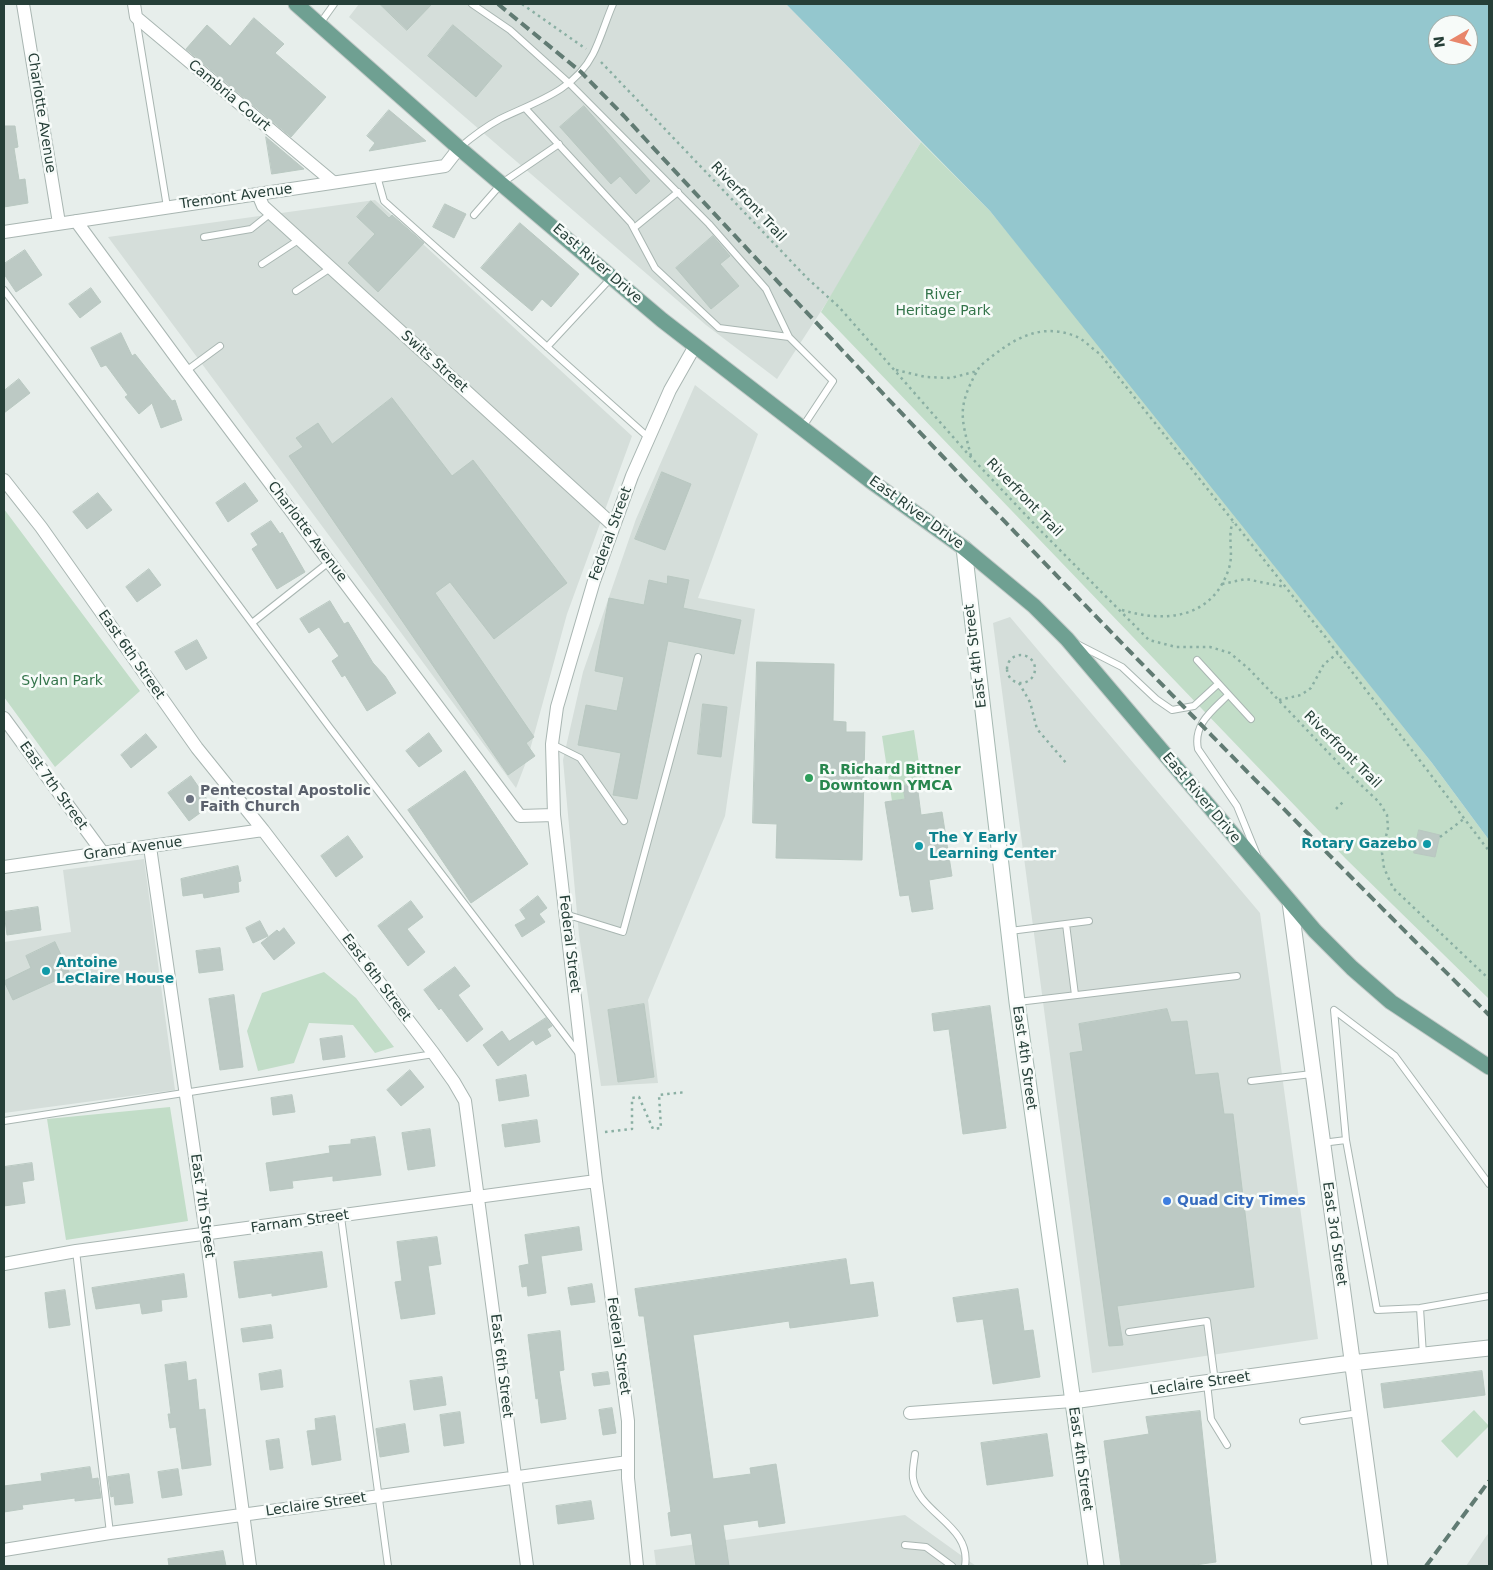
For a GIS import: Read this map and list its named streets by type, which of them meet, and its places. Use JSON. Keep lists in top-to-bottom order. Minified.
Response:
{"streets":{"main road":["East River Drive"],"street":["Cambria Court","Charlotte Avenue","Tremont Avenue","Swits Street","Federal Street","East 6th Street","East 4th Street","East 7th Street","Grand Avenue","Farnam Street","East 3rd Street","Leclaire Street"],"path":["Riverfront Trail"]},"crossings":[["Cambria Court","Tremont Avenue"],["Charlotte Avenue","Tremont Avenue"],["Charlotte Avenue","Federal Street"],["Tremont Avenue","East River Drive"],["Tremont Avenue","Swits Street"],["East River Drive","Federal Street"],["East River Drive","East 4th Street"],["East River Drive","East 3rd Street"],["Swits Street","Federal Street"],["Federal Street","Farnam Street"],["Federal Street","Leclaire Street"],["East 6th Street","Grand Avenue"],["East 6th Street","Farnam Street"],["East 6th Street","Leclaire Street"],["East 4th Street","Leclaire Street"],["East 7th Street","Grand Avenue"],["East 7th Street","Farnam Street"],["East 7th Street","Leclaire Street"],["East 3rd Street","Leclaire Street"]],"parks":["River Heritage Park","Sylvan Park"],"places":["R. Richard Bittner Downtown YMCA","Pentecostal Apostolic Faith Church","Rotary Gazebo","The Y Early Learning Center","Antoine LeClaire House","Quad City Times"],"north":"left"}
